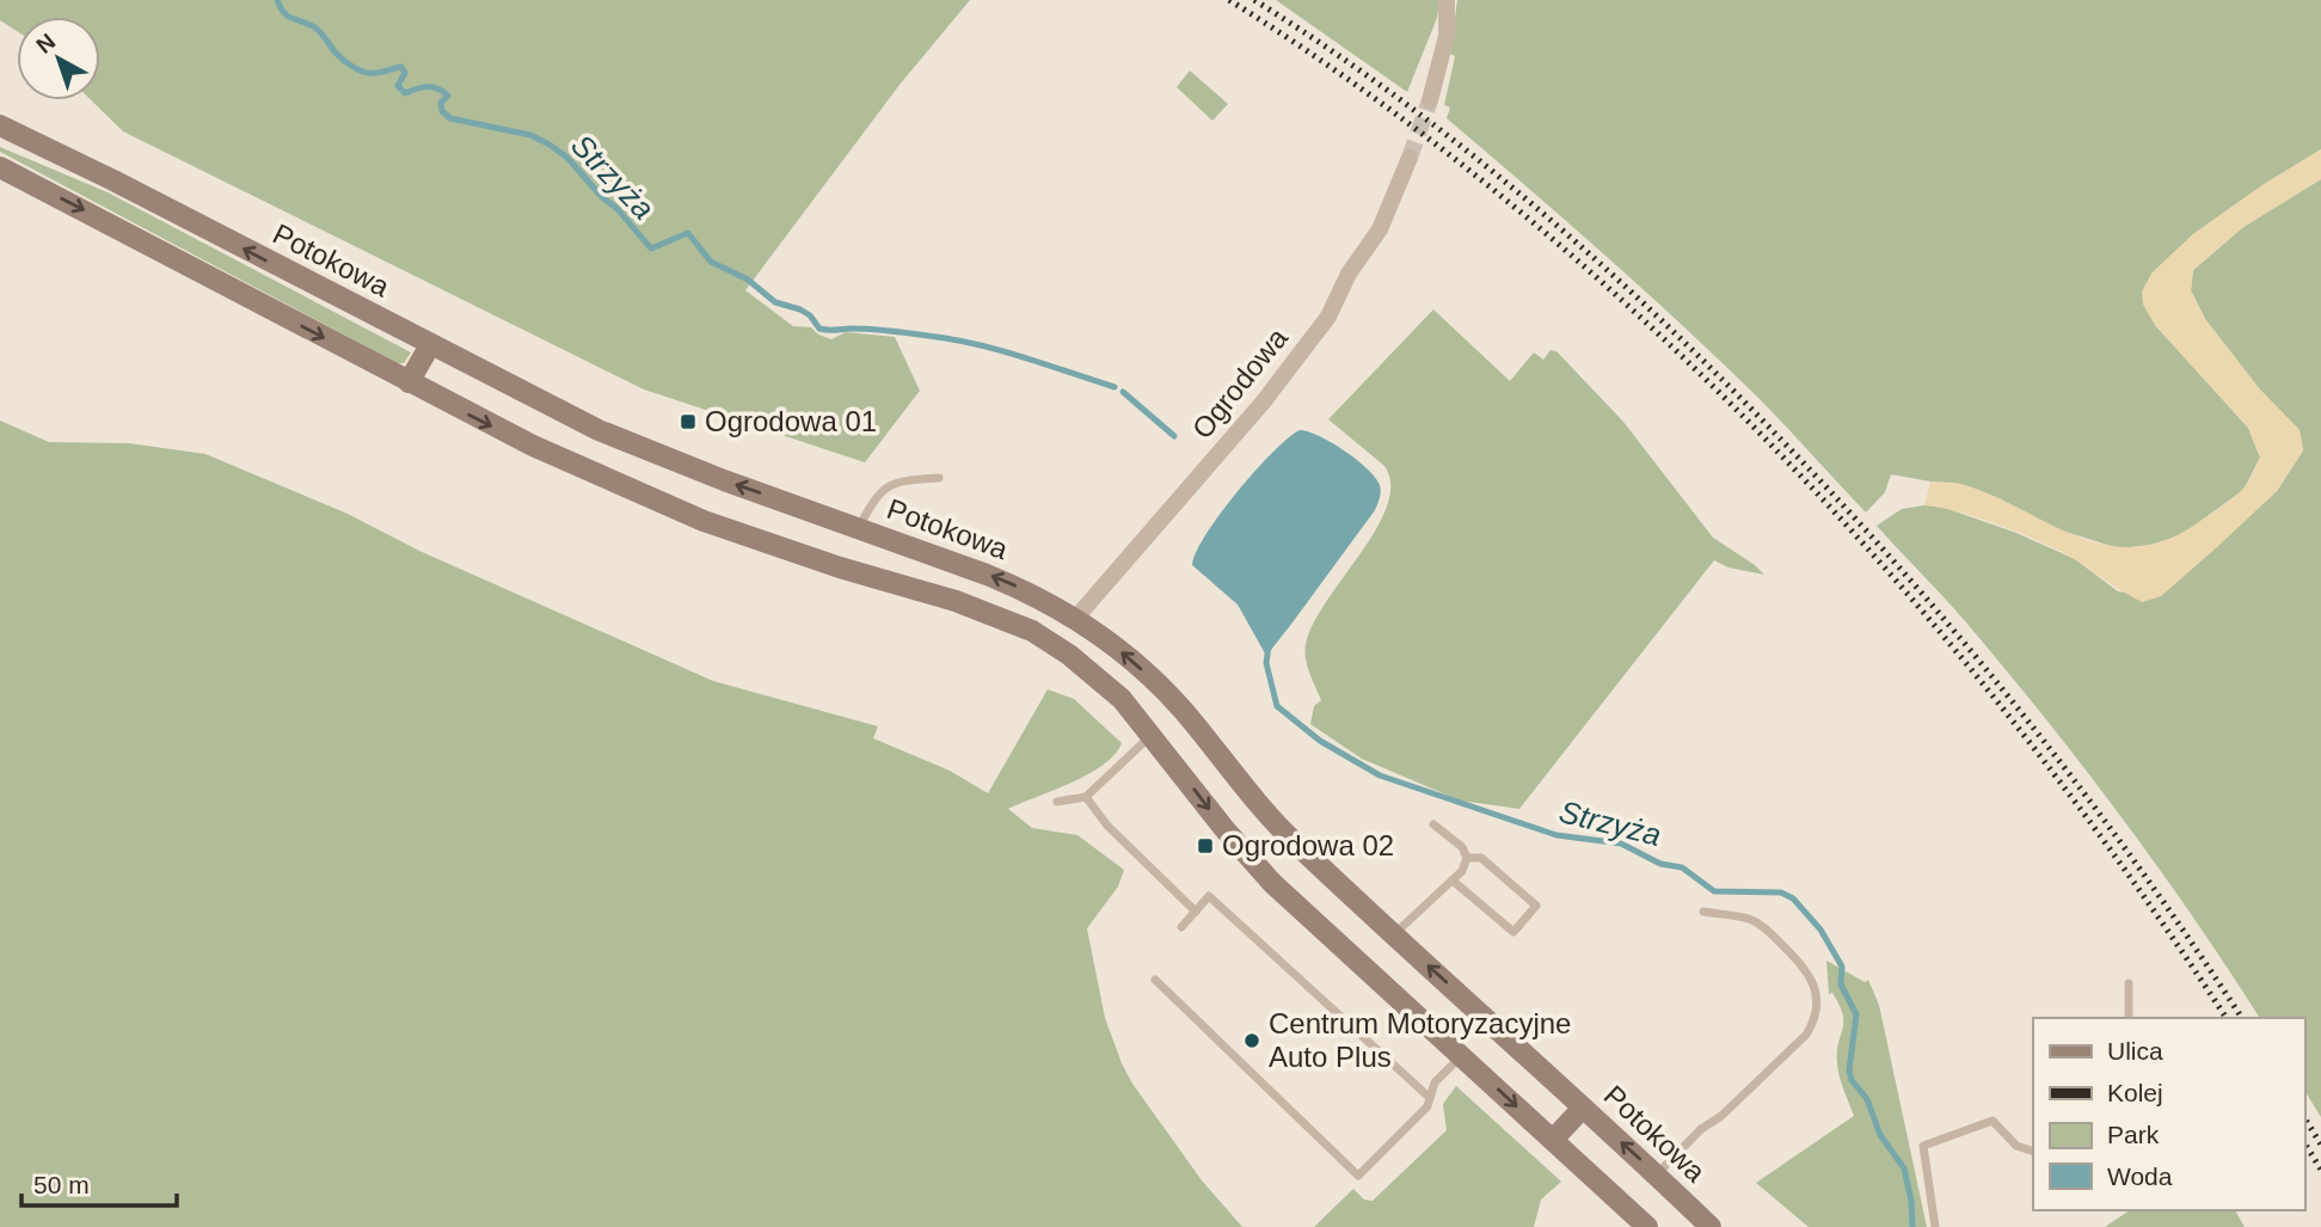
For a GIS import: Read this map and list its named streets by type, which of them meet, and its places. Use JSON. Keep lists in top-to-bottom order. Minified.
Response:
{"streets":{"main road":["Potokowa"],"street":["Ogrodowa"]},"crossings":[["Potokowa","Ogrodowa"]],"water":["Strzyża"],"places":{"transit":["Ogrodowa 01","Ogrodowa 02"],"other":["Centrum Motoryzacyjne Auto Plus"]},"legend":["Ulica","Kolej","Park","Woda"],"scale_bar":"50 m","north":"top left"}
